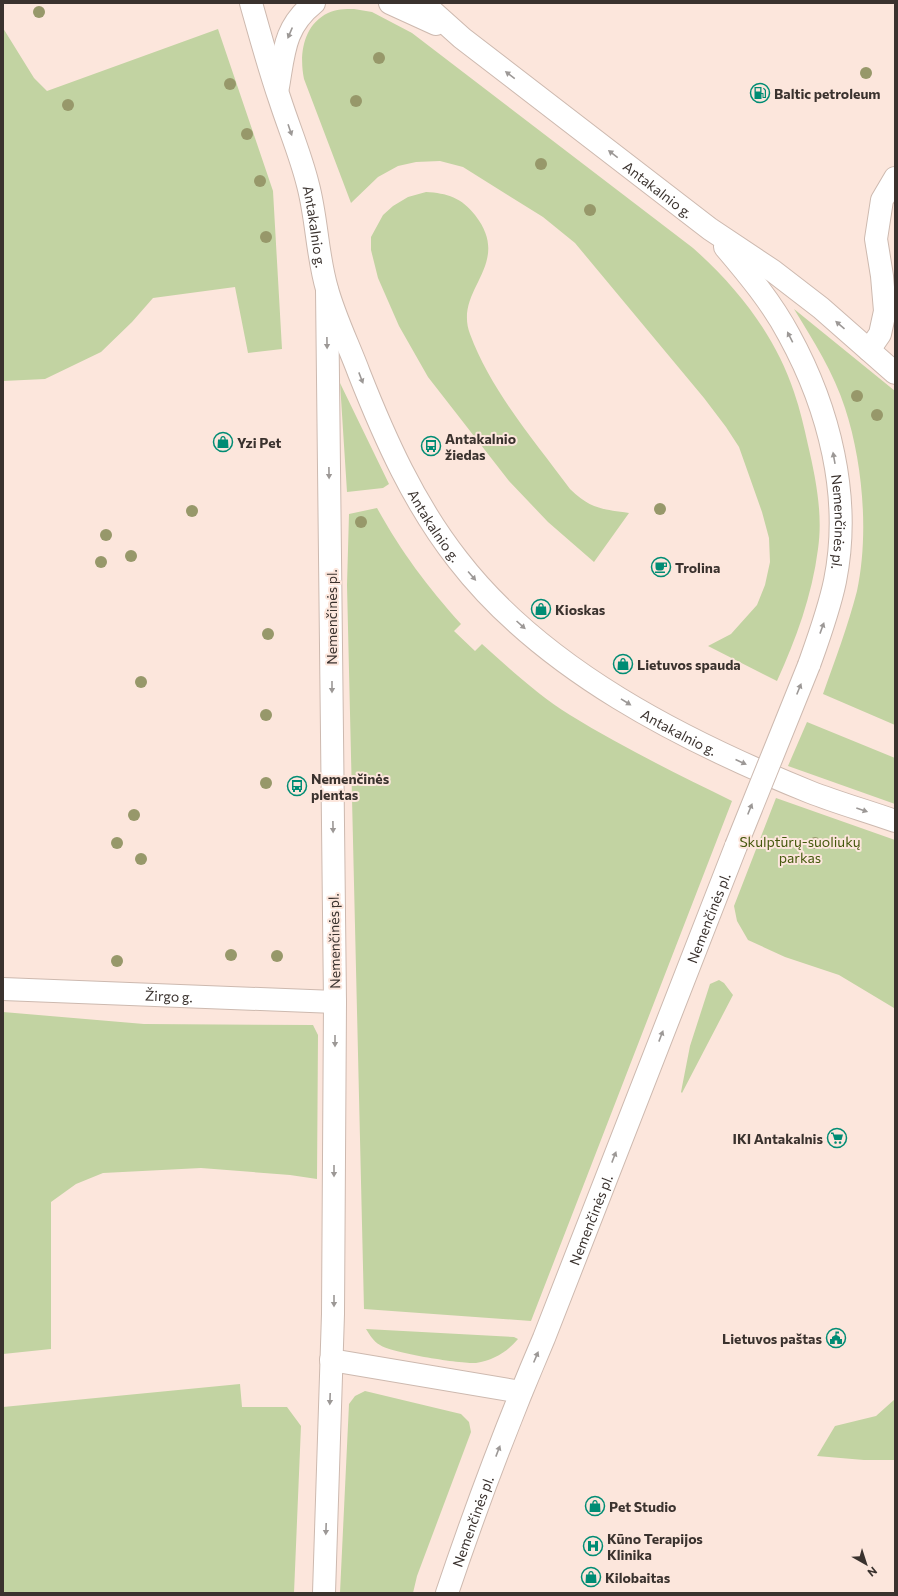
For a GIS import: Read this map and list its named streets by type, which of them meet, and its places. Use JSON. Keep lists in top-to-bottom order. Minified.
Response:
{"streets":{"main road":["Antakalnio g.","Nemenčinės pl.","Žirgo g."]},"crossings":[["Antakalnio g.","Nemenčinės pl."],["Nemenčinės pl.","Žirgo g."]],"parks":["Skulptūrų-suoliukų parkas"],"places":{"fuel station":["Baltic petroleum"],"shop":["Yzi Pet","Kioskas","Lietuvos spauda","Pet Studio","Kilobaitas"],"bus stop":["Antakalnio žiedas","Nemenčinės plentas"],"cafe":["Trolina"],"supermarket":["IKI Antakalnis"],"public building":["Lietuvos paštas"],"hospital":["Kūno Terapijos Klinika"]},"north":"bottom right"}
